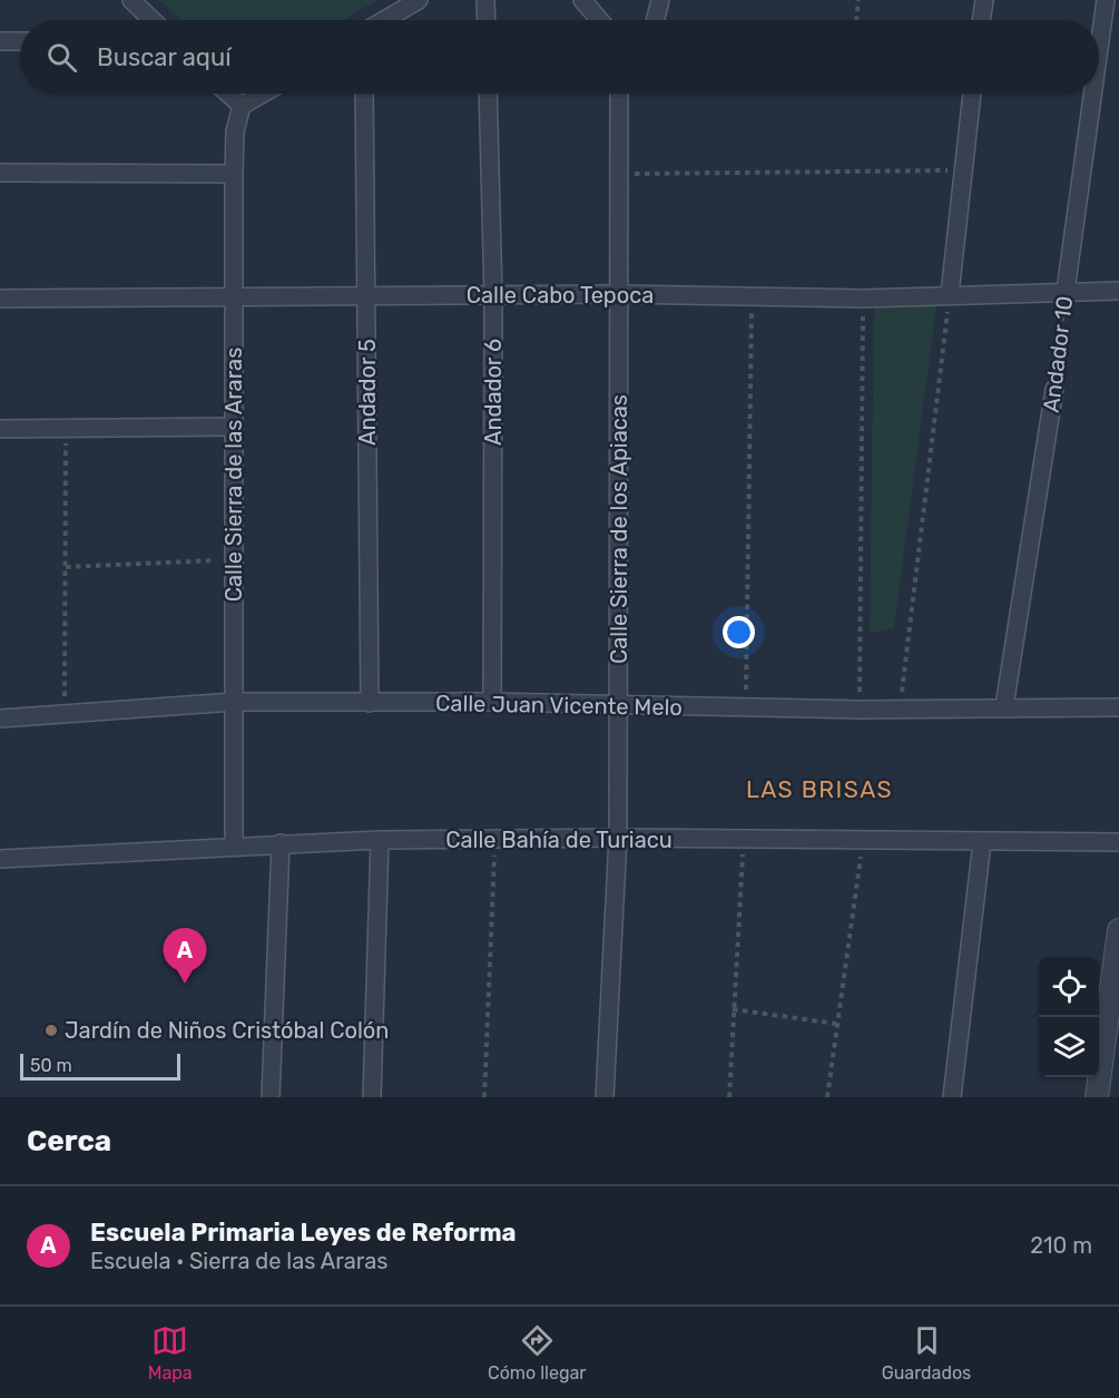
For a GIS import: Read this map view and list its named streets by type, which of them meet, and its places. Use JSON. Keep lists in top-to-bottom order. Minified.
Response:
{"streets":{"street":["Calle Cabo Tepoca","Andador 10","Andador 5","Andador 6","Calle Sierra de las Araras","Calle Sierra de los Apiacas","Calle Juan Vicente Melo","Calle Bahía de Turiacu"]},"crossings":[["Calle Cabo Tepoca","Andador 10"],["Calle Cabo Tepoca","Andador 5"],["Calle Cabo Tepoca","Andador 6"],["Calle Cabo Tepoca","Calle Sierra de las Araras"],["Calle Cabo Tepoca","Calle Sierra de los Apiacas"],["Andador 10","Calle Juan Vicente Melo"],["Andador 5","Calle Juan Vicente Melo"],["Andador 6","Calle Juan Vicente Melo"],["Calle Sierra de las Araras","Calle Juan Vicente Melo"],["Calle Sierra de las Araras","Calle Bahía de Turiacu"],["Calle Sierra de los Apiacas","Calle Juan Vicente Melo"],["Calle Sierra de los Apiacas","Calle Bahía de Turiacu"]],"districts":["LAS BRISAS"],"places":["Jardín de Niños Cristóbal Colón"],"scale_bar":"50 m","page":{"search":"Buscar aquí","pins":"A","scale":"50 m","heading":"Cerca","list":[{"mark":"A","name":"Escuela Primaria Leyes de Reforma","note":"Escuela · Sierra de las Araras","value":"210 m"}],"nav":["Mapa","Cómo llegar","Guardados"]}}
